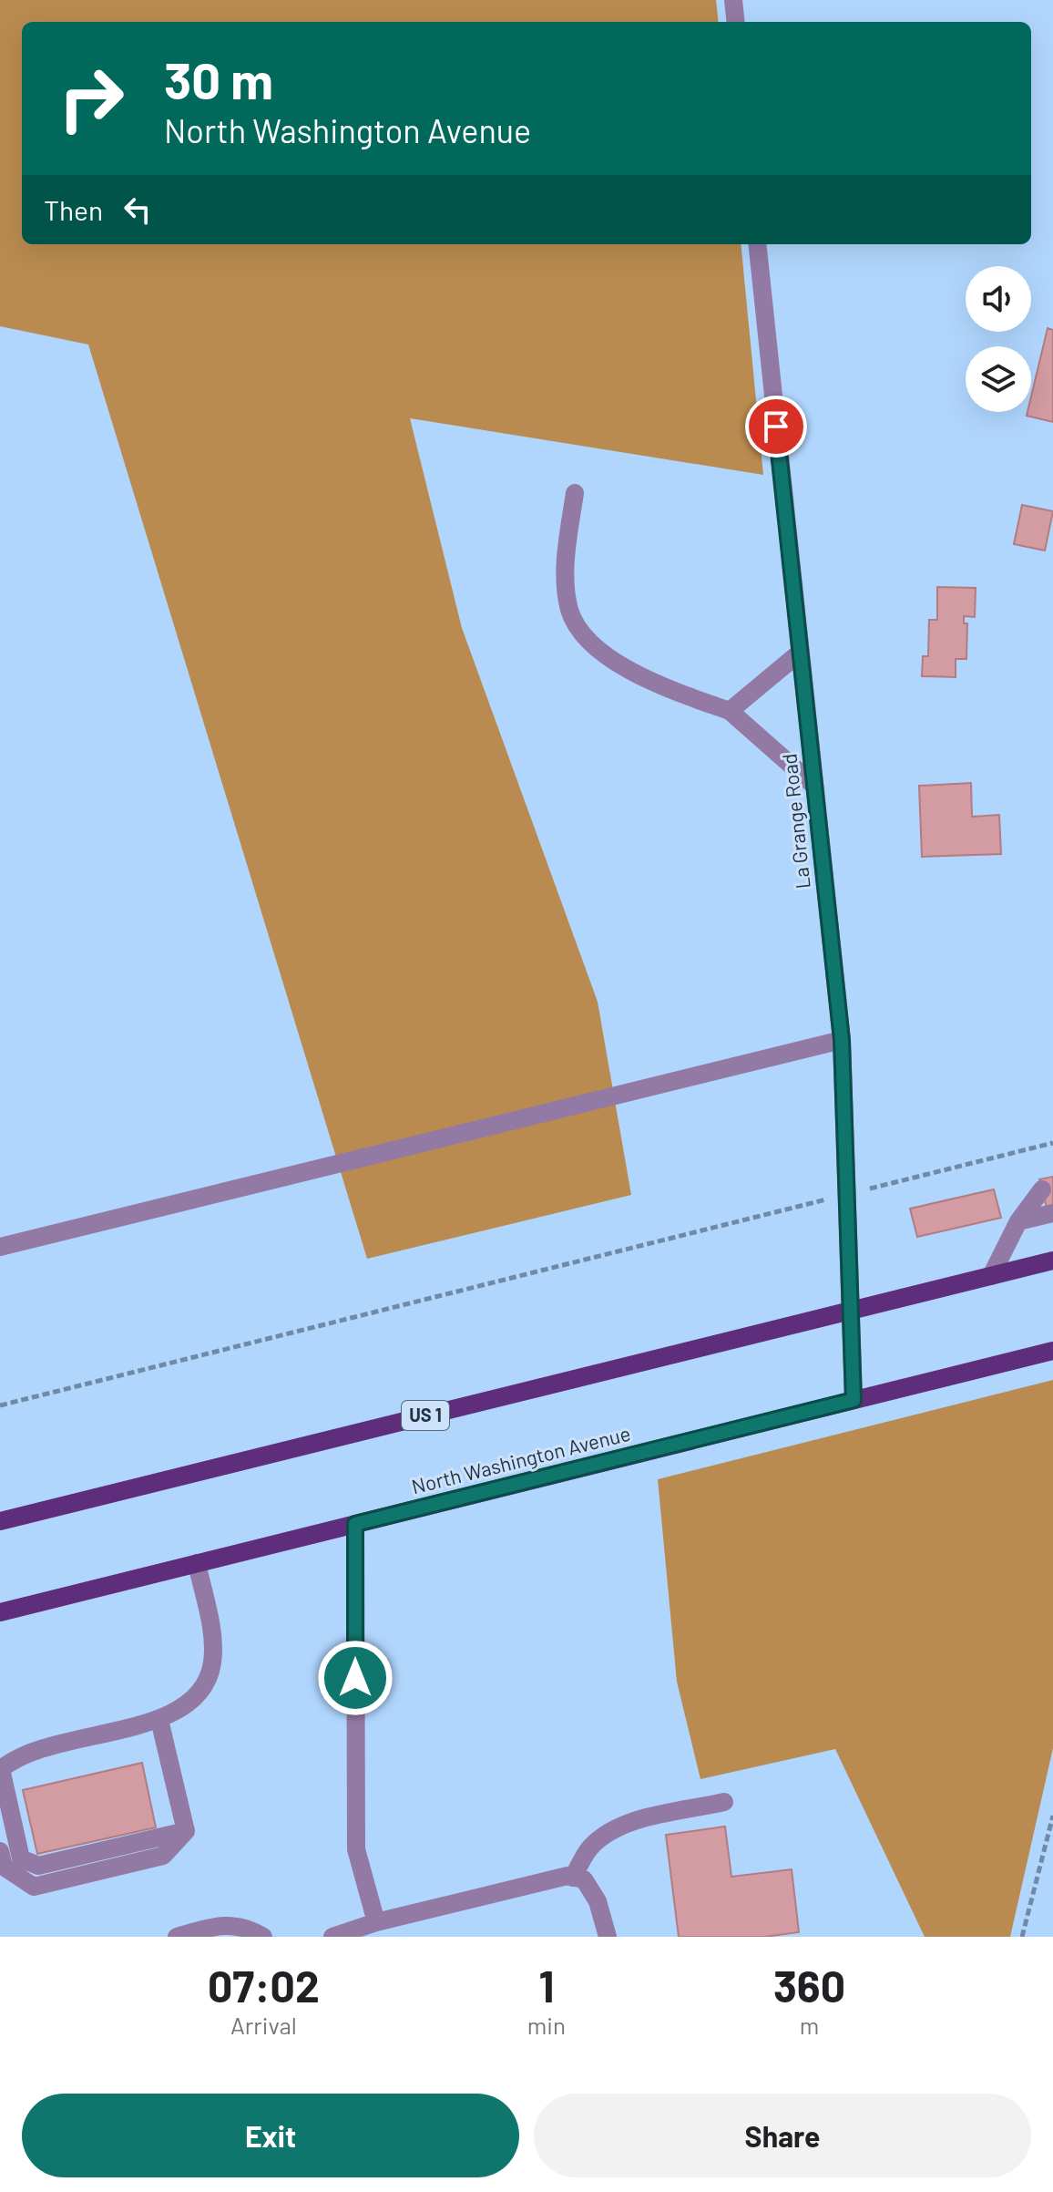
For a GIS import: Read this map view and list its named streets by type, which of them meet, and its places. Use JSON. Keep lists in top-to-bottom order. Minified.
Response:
{"streets":{"main road":["US 1","North Washington Avenue"],"street":["La Grange Road"]},"crossings":[["La Grange Road","US 1"],["La Grange Road","North Washington Avenue"]],"page":{"turn":["30 m","North Washington Avenue"],"then":"Then","eta":["07:02","Arrival","1","min","360","m"],"buttons":["Exit","Share"]}}
